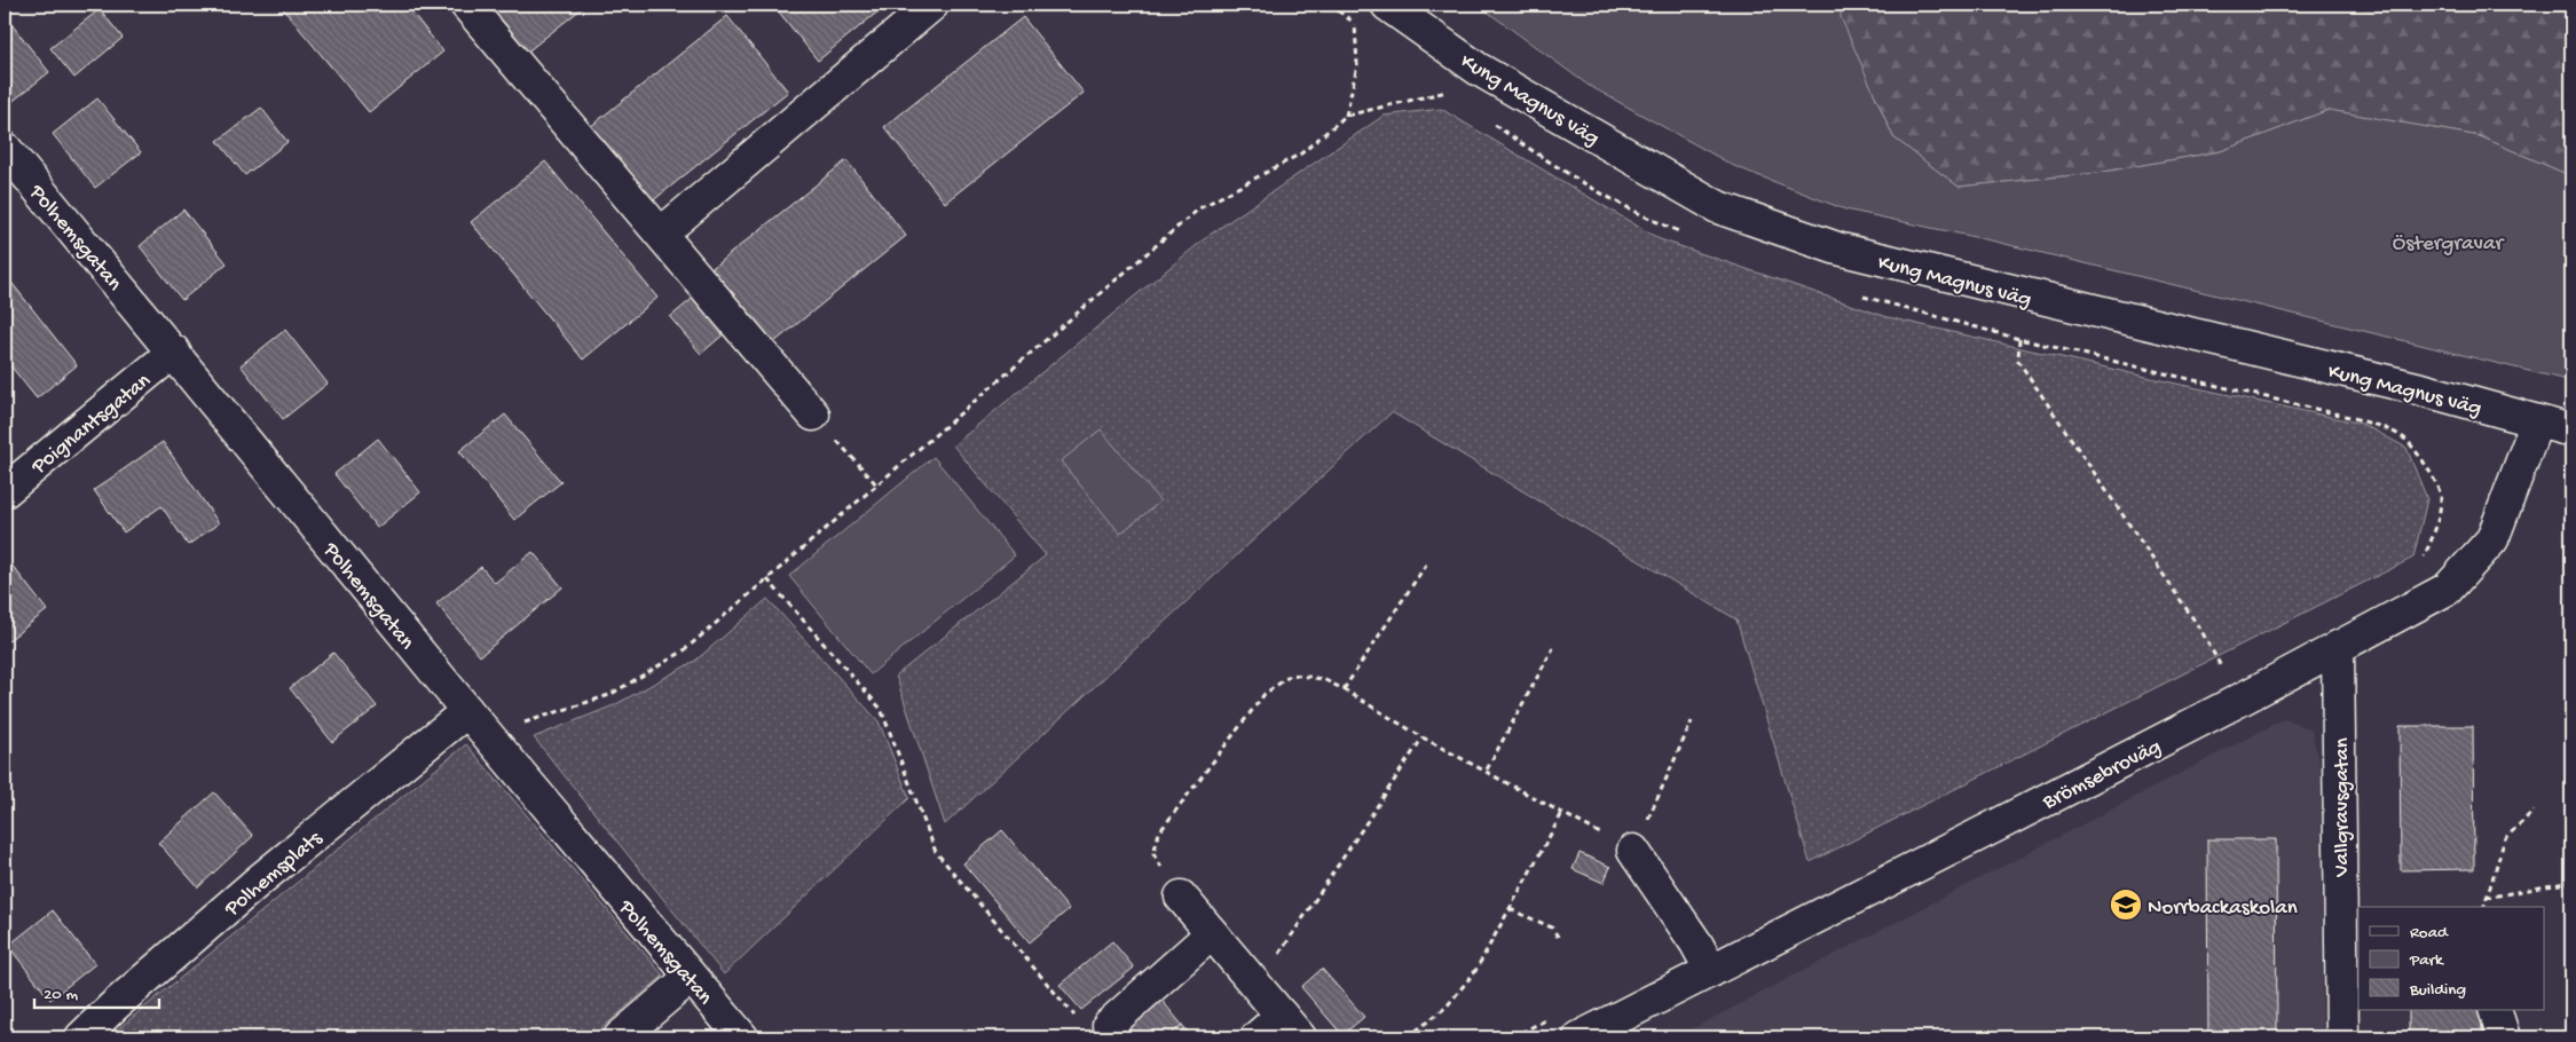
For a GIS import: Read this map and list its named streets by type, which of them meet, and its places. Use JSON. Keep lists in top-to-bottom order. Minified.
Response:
{"streets":{"street":["Kung Magnus väg","Polhemsgatan","Poignantsgatan","Brömsebroväg","Vallgravsgatan","Polhemsplats"]},"crossings":[["Kung Magnus väg","Brömsebroväg"],["Polhemsgatan","Poignantsgatan"],["Polhemsgatan","Polhemsplats"],["Brömsebroväg","Vallgravsgatan"]],"parks":["Östergravar"],"places":{"school or university":["Norrbackaskolan"]},"legend":["Road","Park","Building"],"scale_bar":"20 m"}
